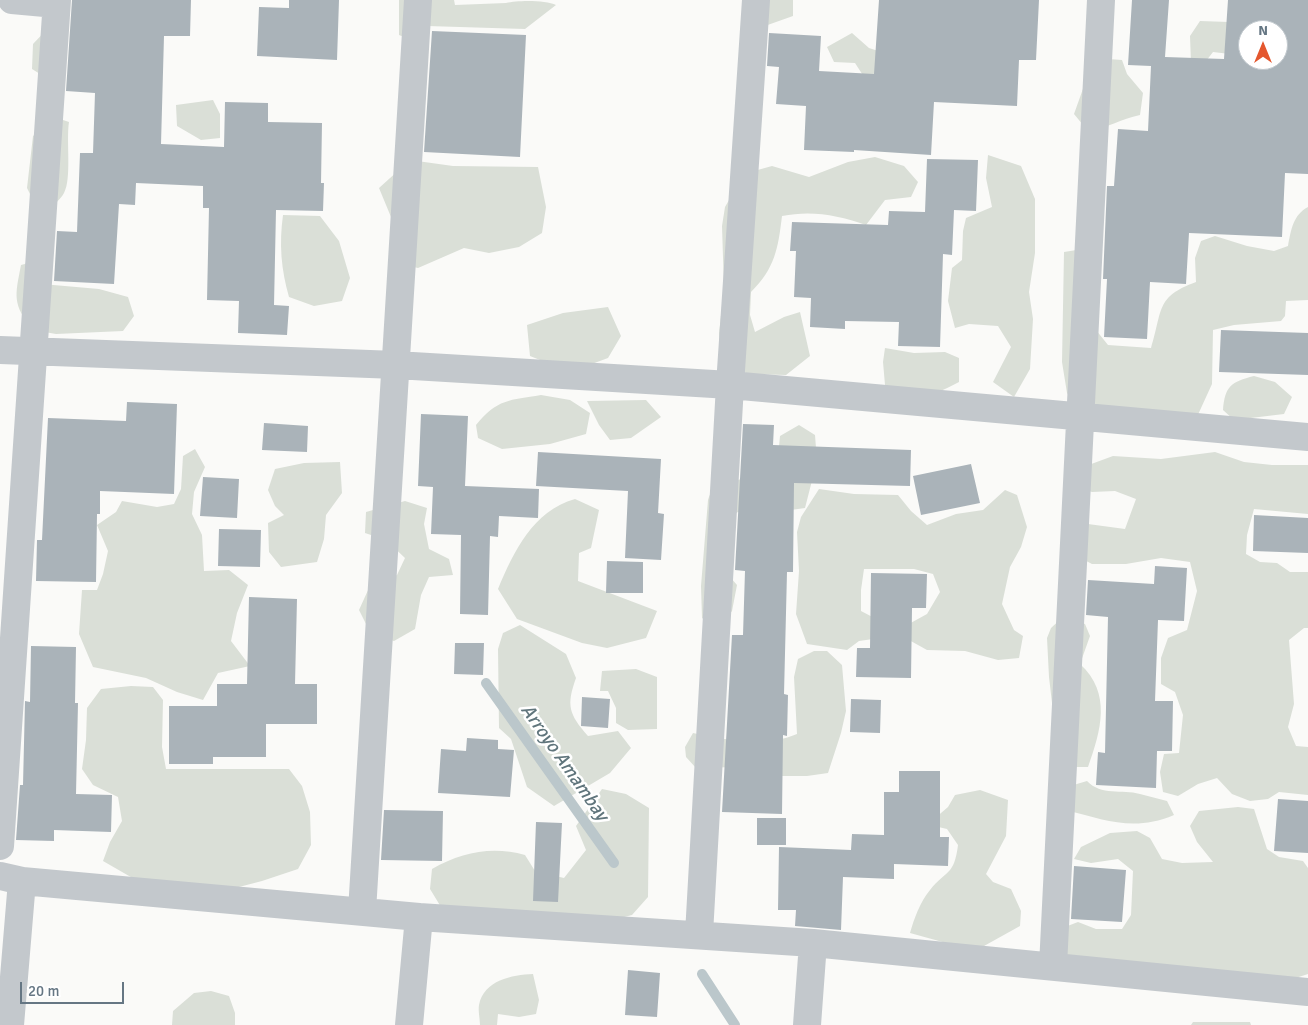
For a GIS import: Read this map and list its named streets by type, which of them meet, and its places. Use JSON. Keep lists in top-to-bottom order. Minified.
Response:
{"water":["Arroyo Amambay"],"scale_bar":"20 m","north":"top"}
